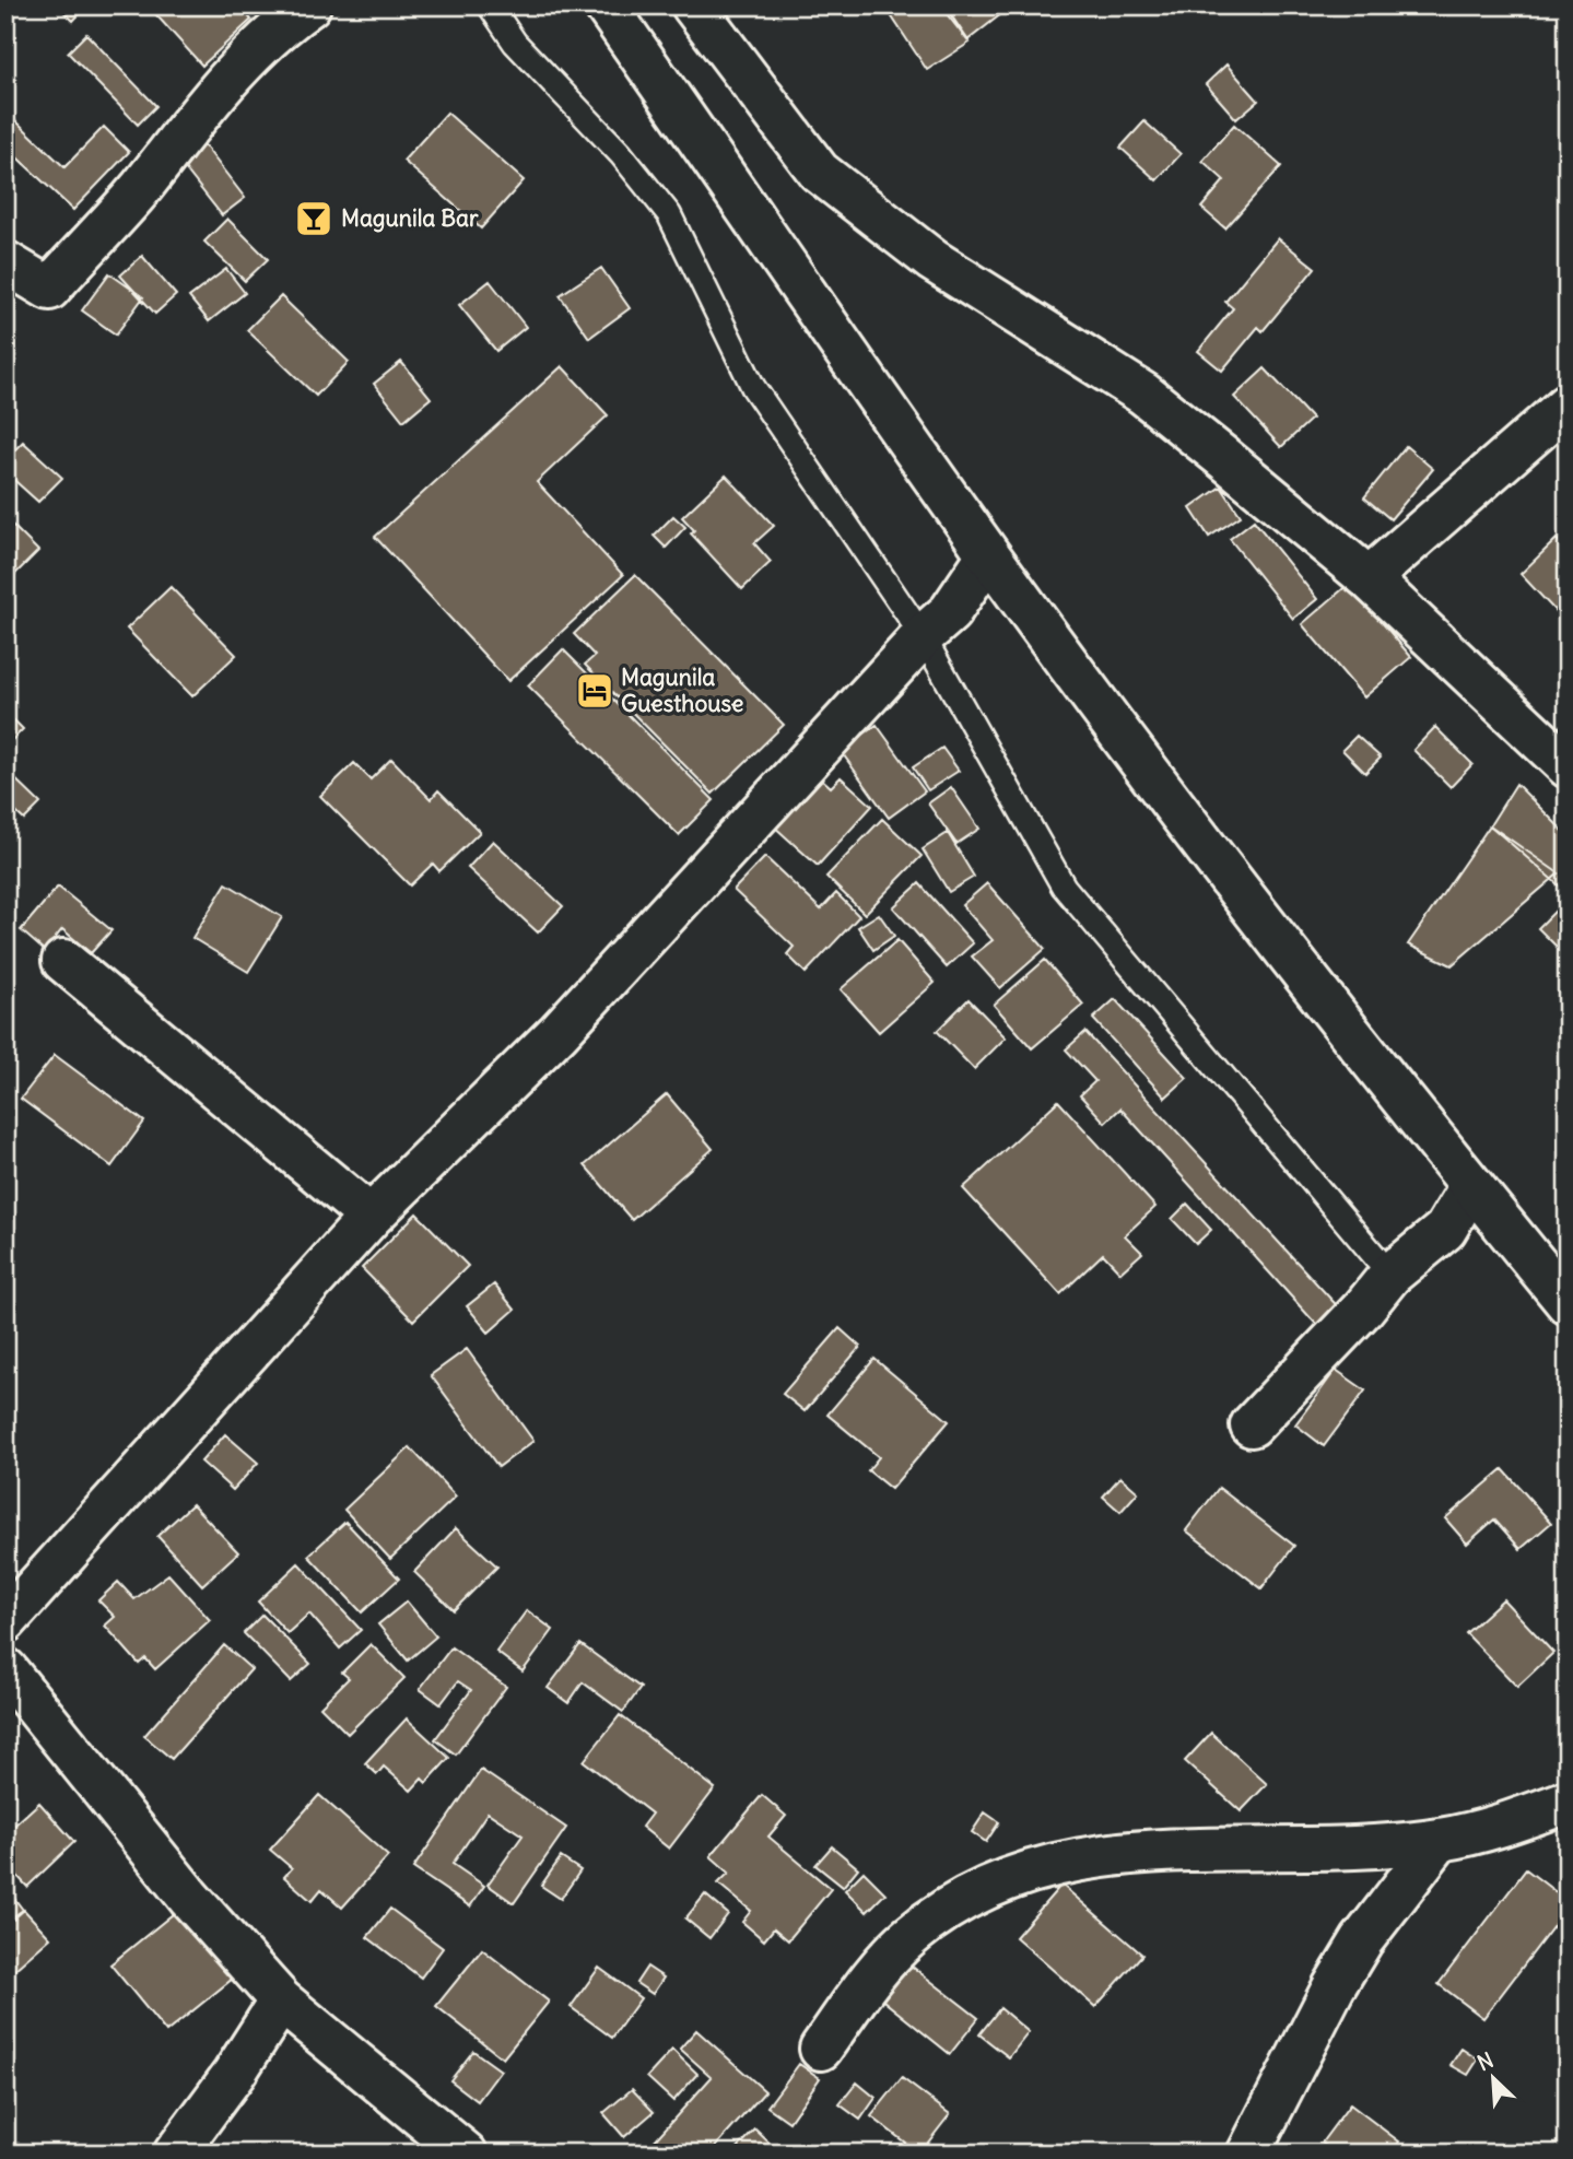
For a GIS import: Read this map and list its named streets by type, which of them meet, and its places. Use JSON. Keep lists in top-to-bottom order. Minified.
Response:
{"places":{"bar":["Magunila Bar"],"hotel":["Magunila Guesthouse"]},"north":"top left"}
